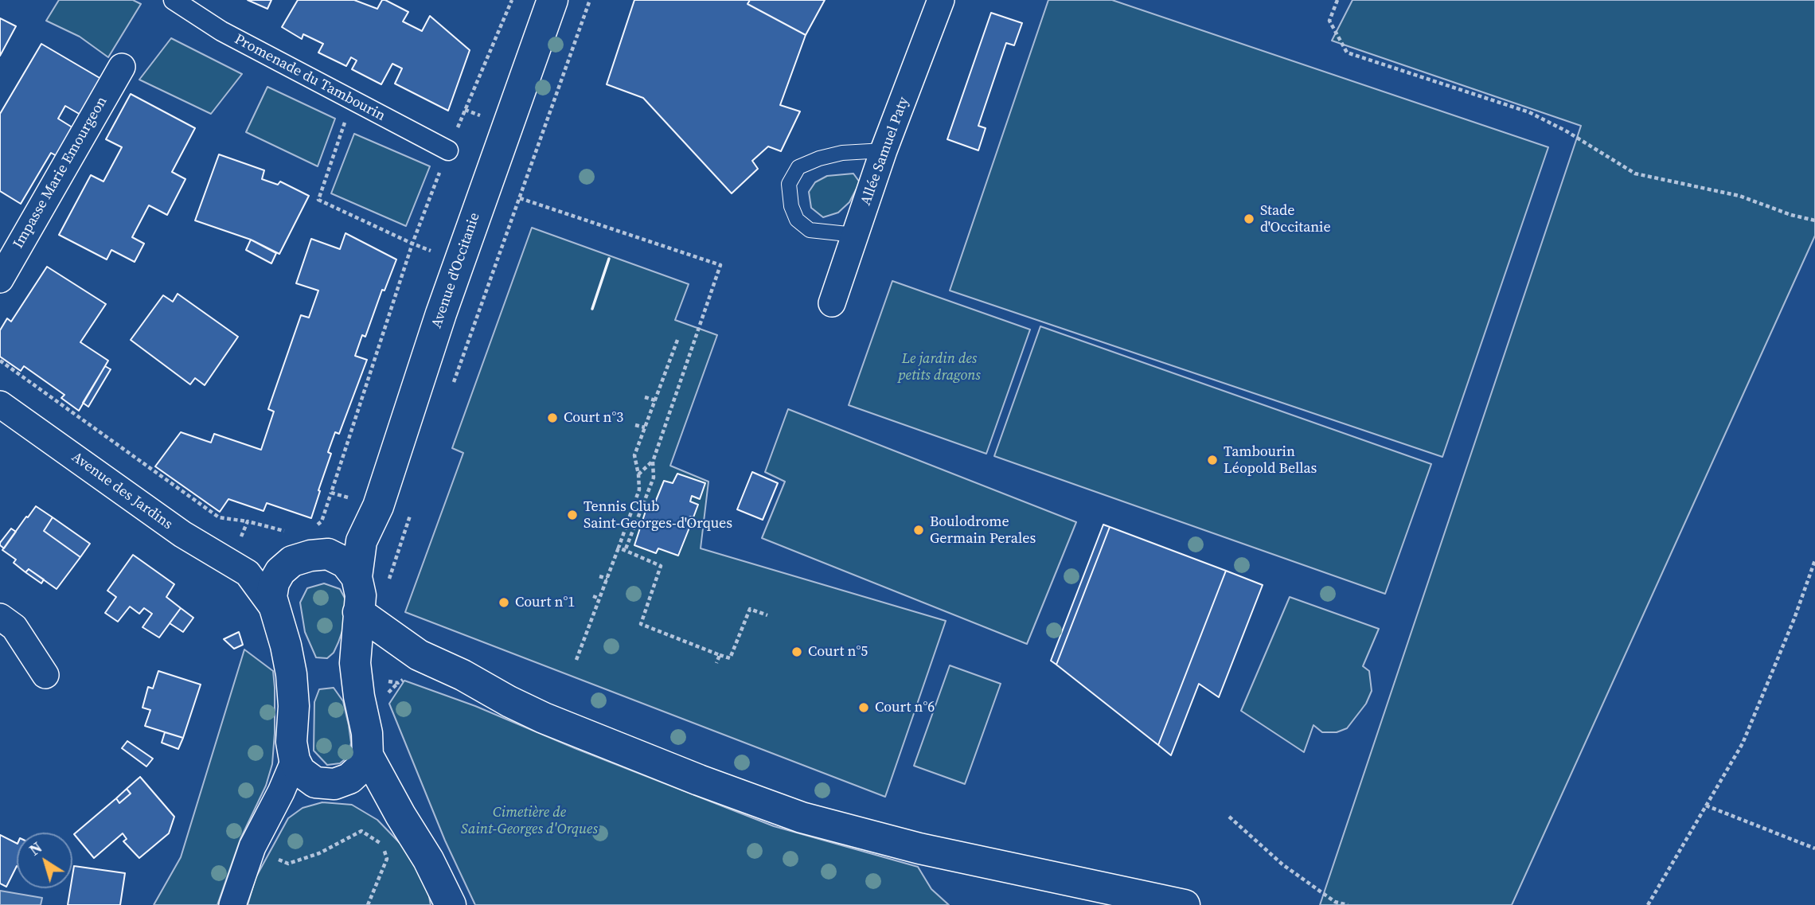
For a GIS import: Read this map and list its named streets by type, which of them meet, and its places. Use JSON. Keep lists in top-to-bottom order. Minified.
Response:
{"streets":{"street":["Promenade du Tambourin","Allée Samuel Paty","Impasse Marie Emourgeon","Avenue d'Occitanie","Avenue des Jardins"]},"parks":["Le jardin des petits dragons","Cimetière de Saint-Georges d'Orques"],"places":["Stade d'Occitanie","Court n°3","Tambourin Léopold Bellas","Tennis Club Saint-Georges-d'Orques","Boulodrome Germain Perales","Court n°1","Court n°5","Court n°6"],"north":"top left"}
